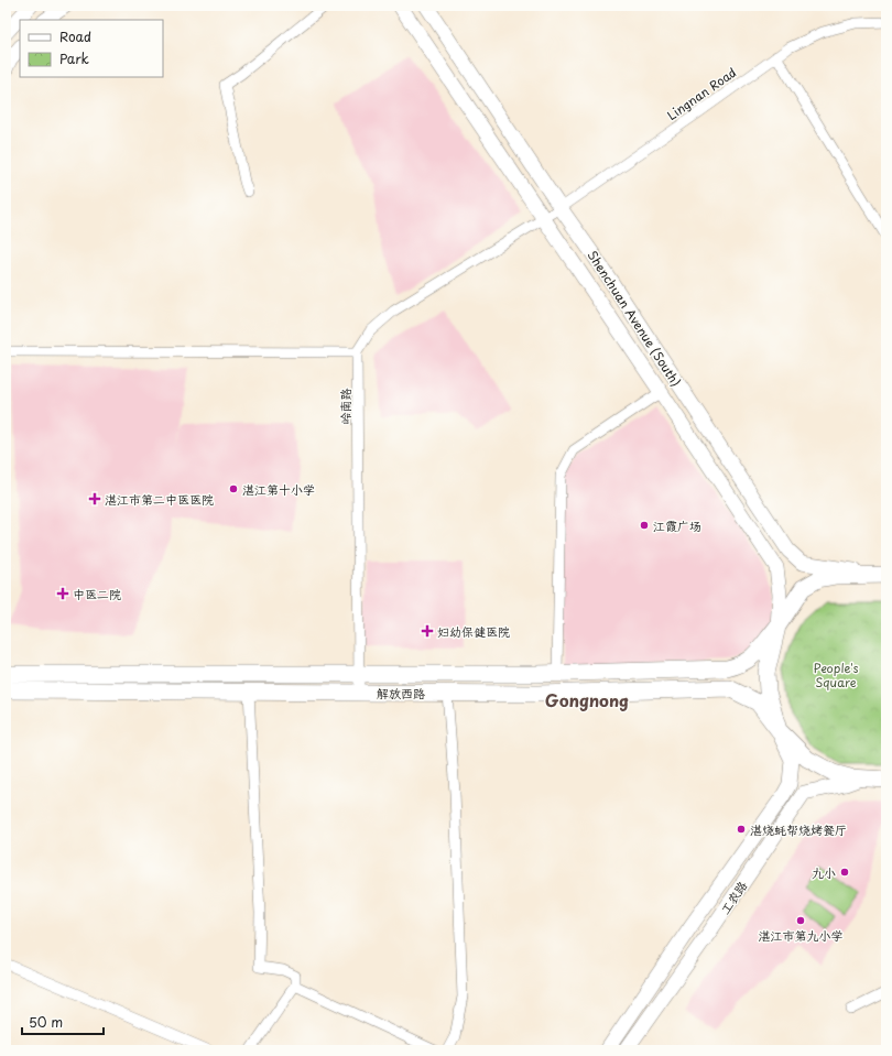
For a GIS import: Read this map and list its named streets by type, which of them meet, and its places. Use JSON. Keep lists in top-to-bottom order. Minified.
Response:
{"streets":{"main road":["解放西路"],"street":["Lingnan Road","Shenchuan Avenue (South)","岭南路","工农路"]},"crossings":[["Lingnan Road","Shenchuan Avenue (South)"],["Shenchuan Avenue (South)","解放西路"],["岭南路","解放西路"],["解放西路","工农路"]],"districts":["Gongnong"],"parks":["People's Square"],"places":{"other":["湛江第十小学","江霞广场","湛烧蚝帮烧烤餐厅","九小","湛江市第九小学"],"health":["湛江市第二中医医院","中医二院","妇幼保健医院"]},"legend":["Road","Park"],"scale_bar":"50 m"}
